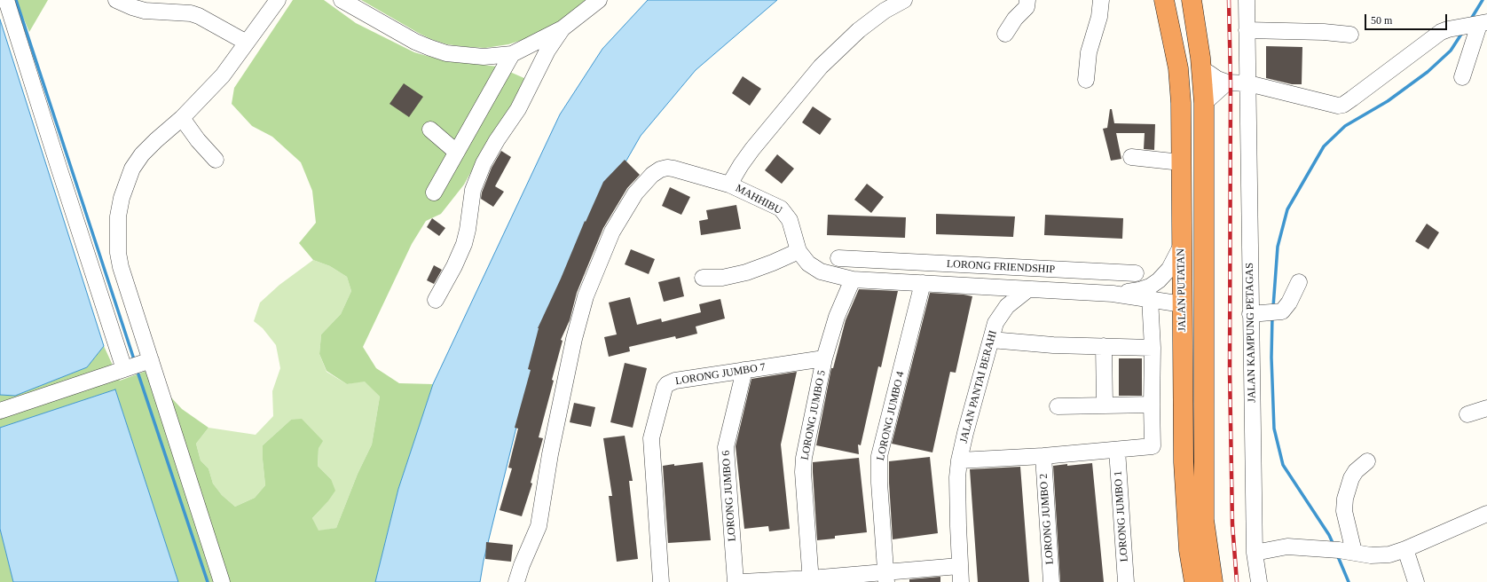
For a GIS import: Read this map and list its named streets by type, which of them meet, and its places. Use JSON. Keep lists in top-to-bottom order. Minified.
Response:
{"streets":{"highway":["JALAN PUTATAN"],"street":["MAHHIBU","LORONG FRIENDSHIP","JALAN KAMPUNG PETAGAS","LORONG JUMBO 7","JALAN PANTAI BERAHI","LORONG JUMBO 5","LORONG JUMBO 4","LORONG JUMBO 6","LORONG JUMBO 1","LORONG JUMBO 2"]},"crossings":[["MAHHIBU","JALAN PANTAI BERAHI"],["MAHHIBU","LORONG JUMBO 5"],["MAHHIBU","LORONG JUMBO 4"],["LORONG JUMBO 7","LORONG JUMBO 5"],["LORONG JUMBO 7","LORONG JUMBO 6"]],"scale_bar":"50 m"}
